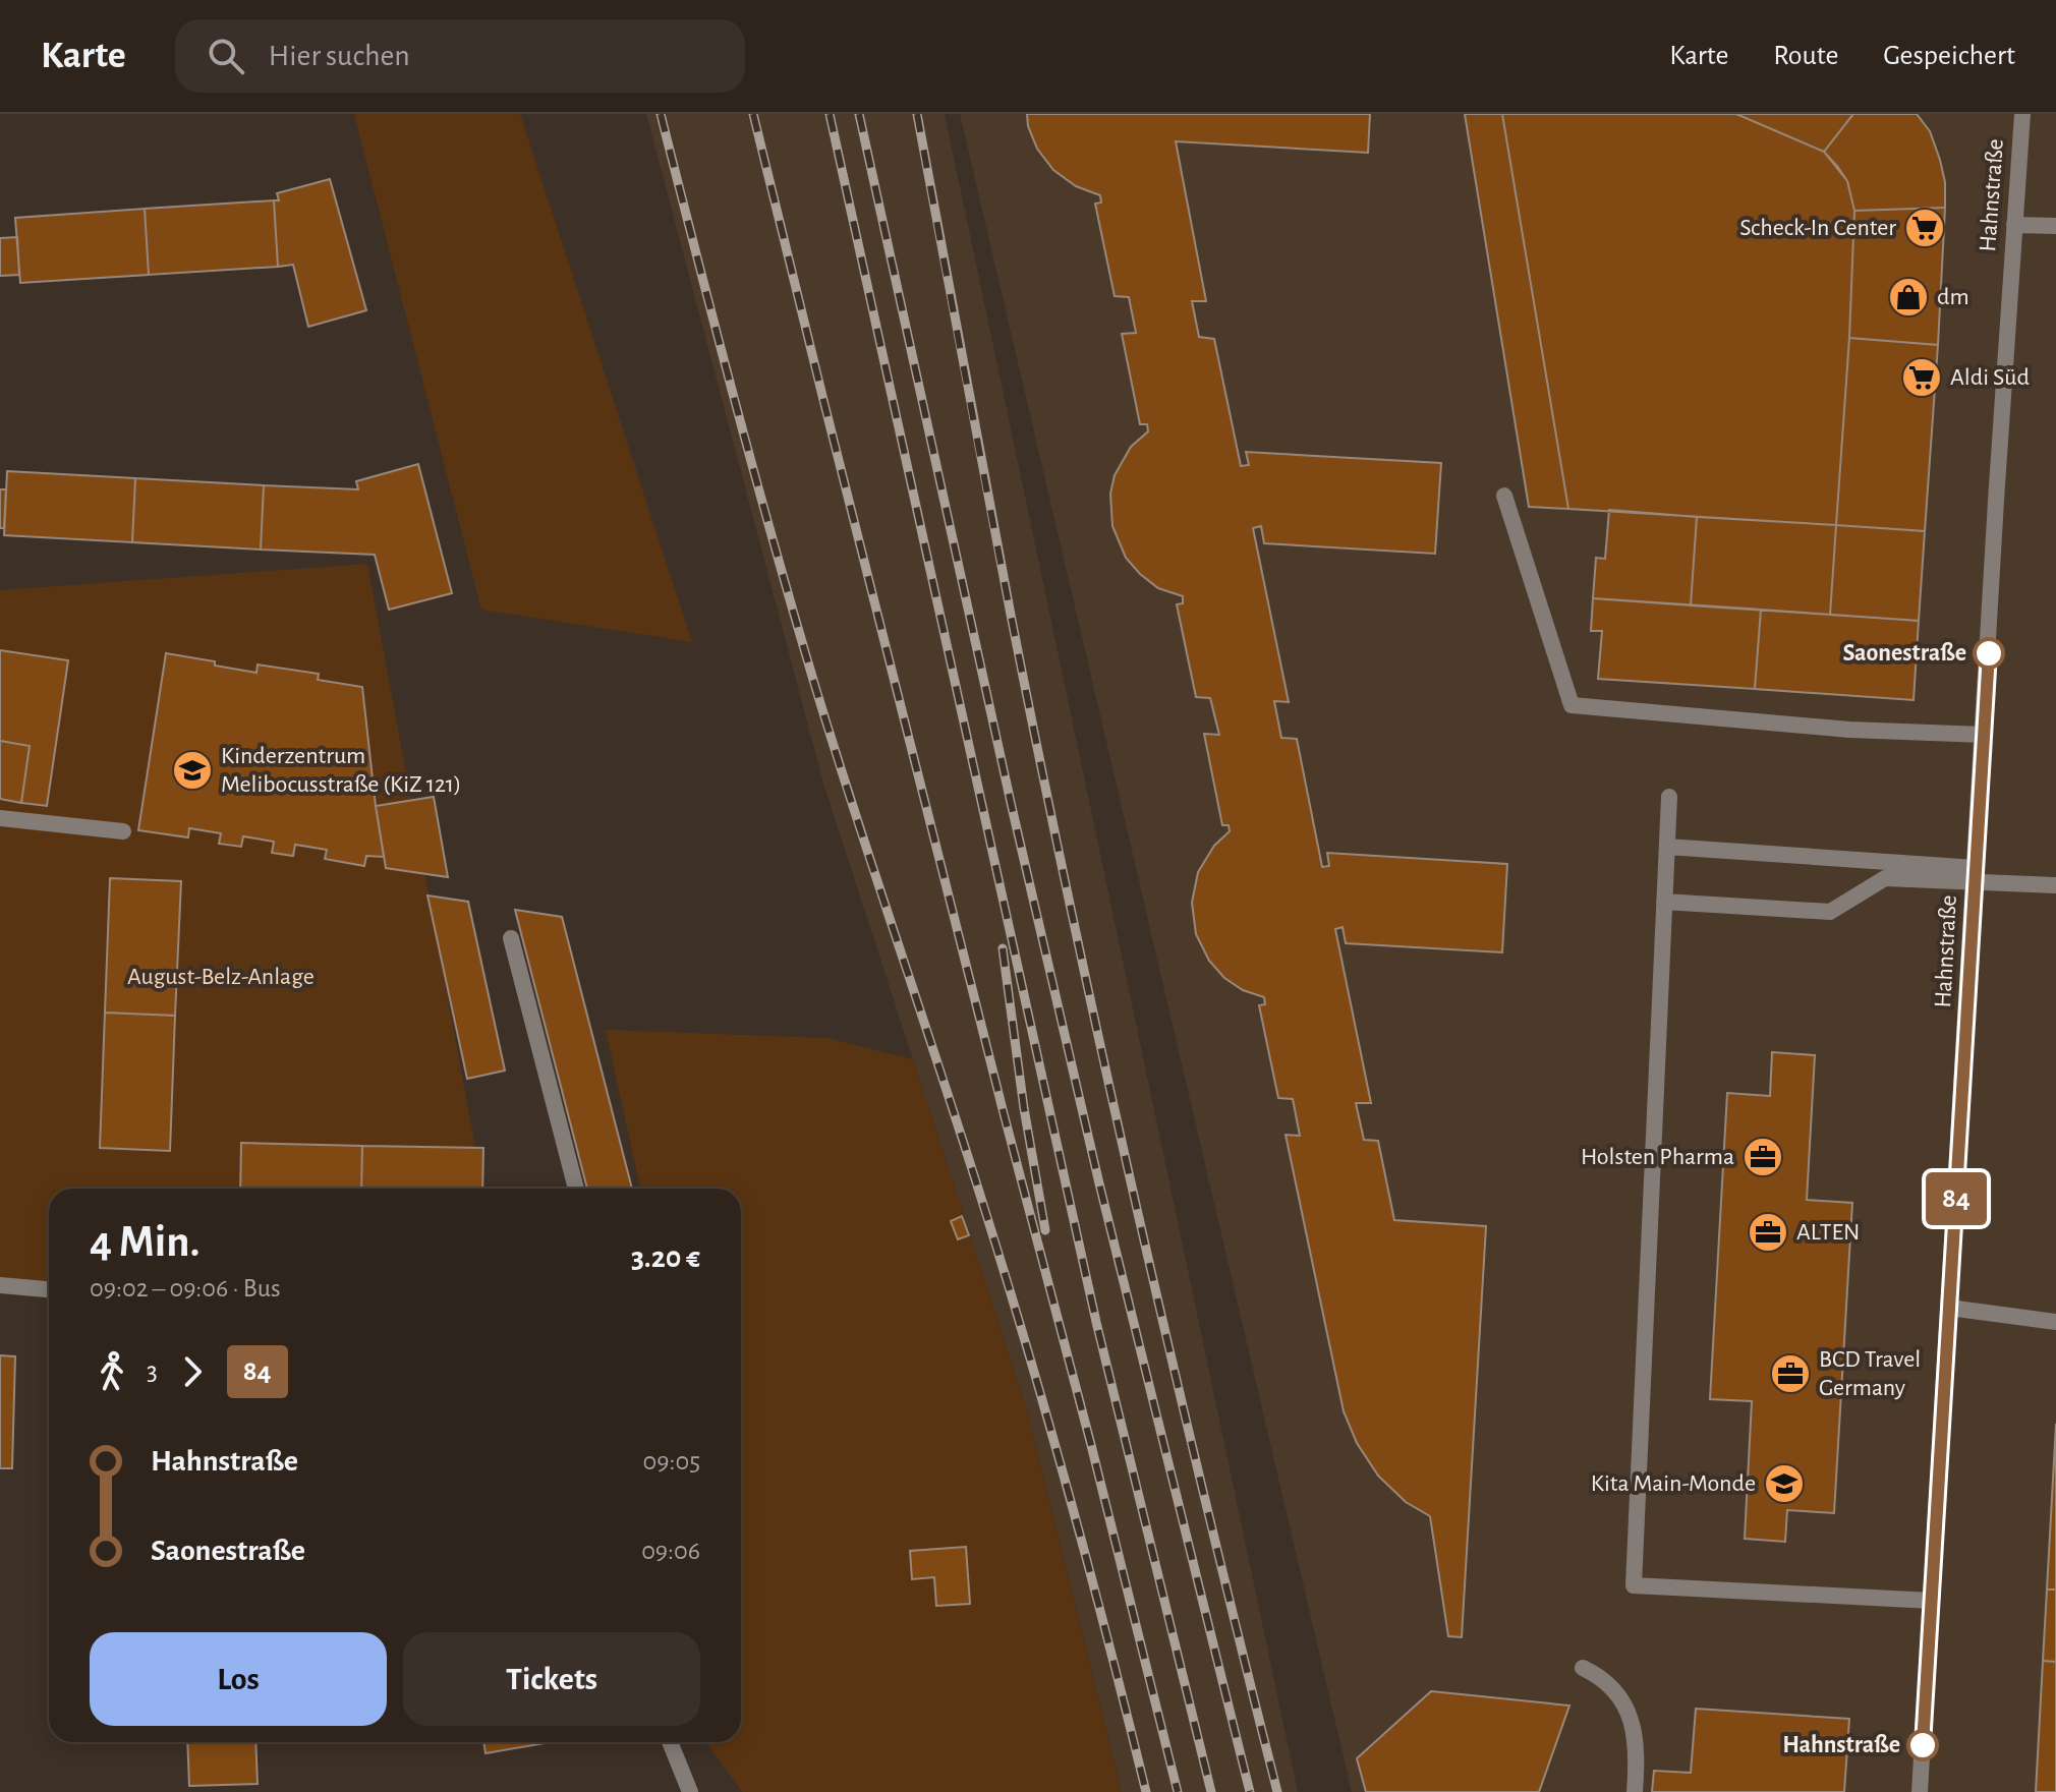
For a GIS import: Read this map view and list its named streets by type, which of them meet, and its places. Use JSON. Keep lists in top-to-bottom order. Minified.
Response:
{"streets":{"street":["Hahnstraße"]},"parks":["August-Belz-Anlage"],"places":{"supermarket":["Scheck-In Center","Aldi Süd"],"shop":["dm"],"other":["Saonestraße","Hahnstraße"],"school or university":["Kinderzentrum Melibocusstraße (KiZ 121)","Kita Main-Monde"],"office":["Holsten Pharma","ALTEN","BCD Travel Germany"]},"lines":["bus line 84"],"page":{"header":"Karte","search":"Hier suchen","nav":["Karte","Route","Gespeichert"],"on_map":"84","heading":["4 Min.","09:02 – 09:06 · Bus","3.20 €"],"legs":["3","84"],"list":[{"name":"Hahnstraße","value":"09:05"},{"name":"Saonestraße","value":"09:06"}],"buttons":["Los","Tickets"]}}
